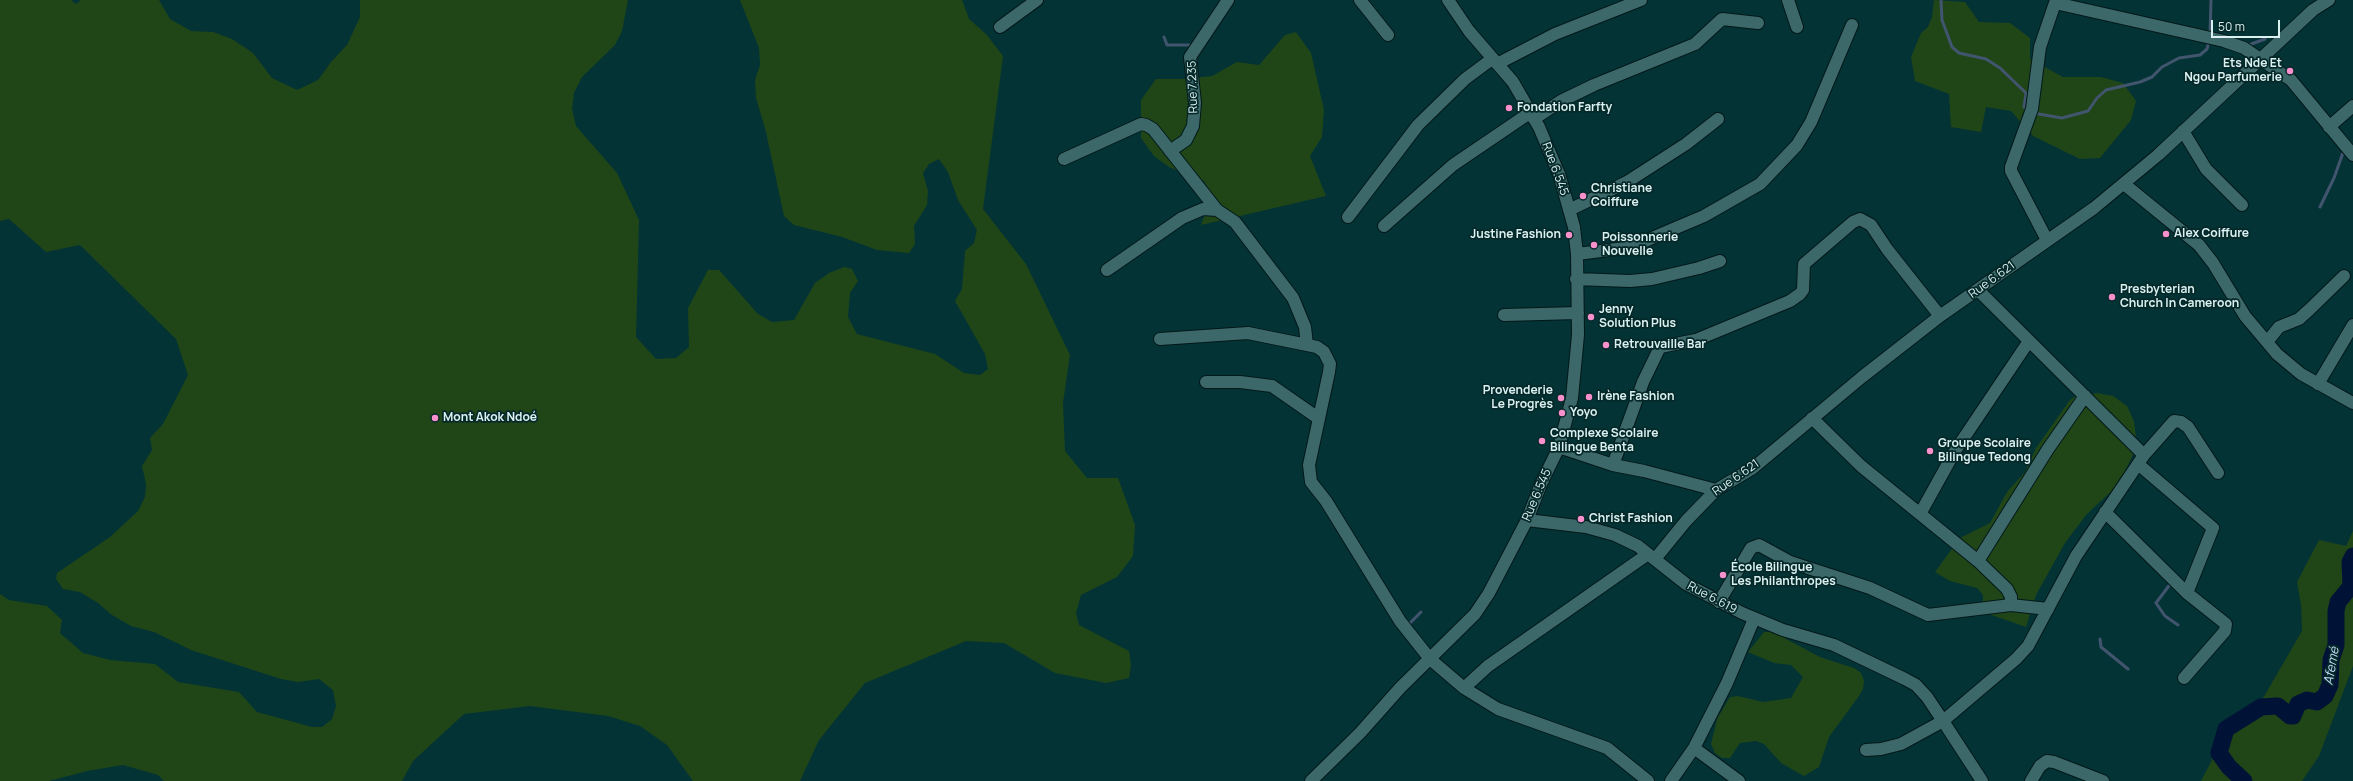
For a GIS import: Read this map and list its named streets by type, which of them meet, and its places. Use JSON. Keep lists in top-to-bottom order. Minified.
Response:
{"streets":{"street":["Rue 7.235","Rue 6.545","Rue 6.621","Rue 6.619"]},"crossings":[["Rue 6.545","Rue 6.619"],["Rue 6.621","Rue 6.619"]],"water":["Afemé"],"places":["Ets Nde Et Ngou Parfumerie","Fondation Farfty","Christiane Coiffure","Alex Coiffure","Justine Fashion","Poissonnerie Nouvelle","Presbyterian Church In Cameroon","Jenny Solution Plus","Retrouvaille Bar","Irène Fashion","Provenderie Le Progrès","Yoyo","Mont Akok Ndoé","Complexe Scolaire Bilingue Benta","Groupe Scolaire Bilingue Tedong","Christ Fashion","École Bilingue Les Philanthropes"],"scale_bar":"50 m"}
